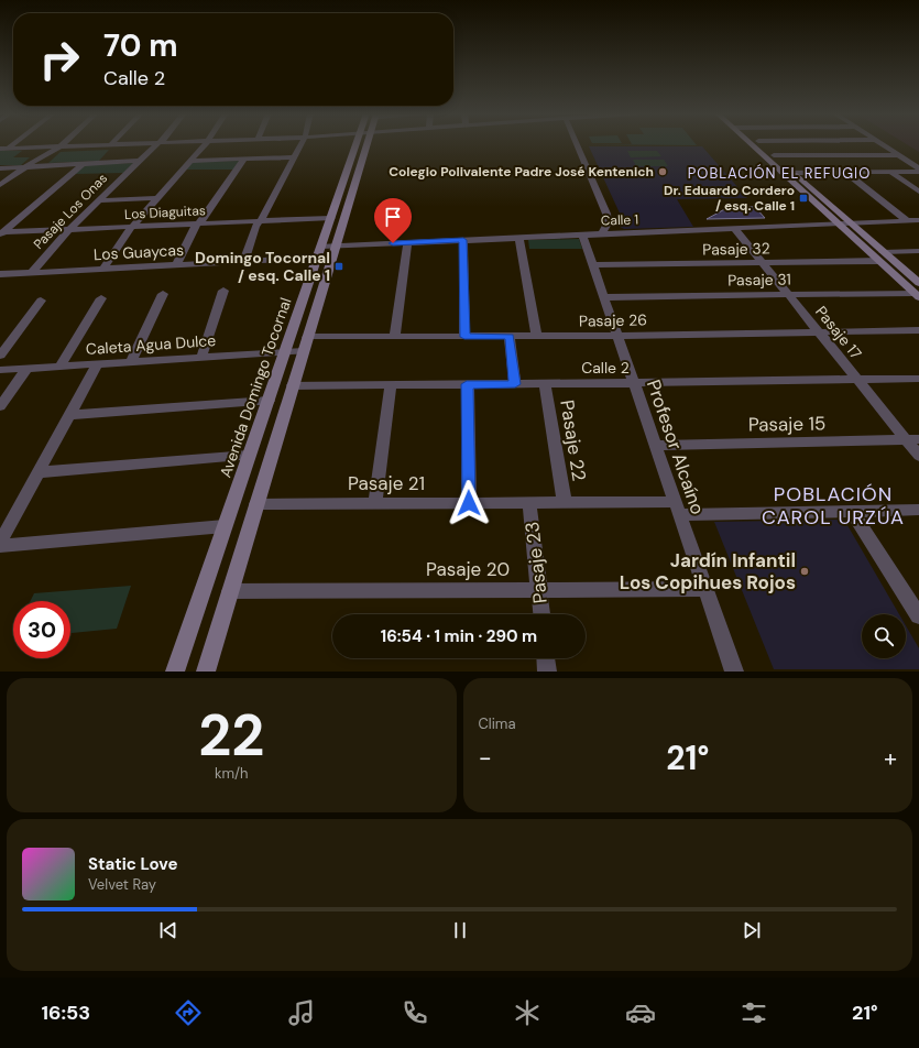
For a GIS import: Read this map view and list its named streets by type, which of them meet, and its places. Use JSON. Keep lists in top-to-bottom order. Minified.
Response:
{"streets":{"main road":["Avenida Domingo Tocornal"],"street":["Pasaje Los Onas","Los Diaguitas","Calle 1","Pasaje 32","Los Guaycas","Pasaje 31","Pasaje 26","Pasaje 17","Caleta Agua Dulce","Calle 2","Pasaje 15","Pasaje 22","Profesor Alcaíno","Pasaje 21","Pasaje 23","Pasaje 20"]},"crossings":[["Pasaje Los Onas","Los Diaguitas"],["Pasaje Los Onas","Los Guaycas"],["Los Diaguitas","Avenida Domingo Tocornal"],["Calle 1","Pasaje 17"],["Calle 1","Avenida Domingo Tocornal"],["Calle 1","Profesor Alcaíno"],["Pasaje 32","Pasaje 17"],["Pasaje 32","Profesor Alcaíno"],["Pasaje 31","Pasaje 17"],["Pasaje 31","Profesor Alcaíno"],["Pasaje 26","Pasaje 17"],["Pasaje 26","Caleta Agua Dulce"],["Pasaje 26","Avenida Domingo Tocornal"],["Pasaje 26","Profesor Alcaíno"],["Pasaje 17","Calle 2"],["Pasaje 17","Pasaje 15"],["Caleta Agua Dulce","Avenida Domingo Tocornal"],["Calle 2","Avenida Domingo Tocornal"],["Calle 2","Pasaje 22"],["Calle 2","Profesor Alcaíno"],["Avenida Domingo Tocornal","Pasaje 21"],["Avenida Domingo Tocornal","Pasaje 20"],["Pasaje 15","Profesor Alcaíno"],["Pasaje 22","Pasaje 21"],["Profesor Alcaíno","Pasaje 21"],["Profesor Alcaíno","Pasaje 20"],["Pasaje 21","Pasaje 23"],["Pasaje 23","Pasaje 20"]],"districts":["POBLACIÓN EL REFUGIO","POBLACIÓN CAROL URZÚA"],"places":{"other":["Colegio Polivalente Padre José Kentenich","Jardín Infantil Los Copihues Rojos"],"transit":["Dr. Eduardo Cordero / esq. Calle 1","Domingo Tocornal / esq. Calle 1"]},"page":{"turn":["70 m","Calle 2"],"limit":"30","trip":"16:54 · 1 min · 290 m","tile":[["22","km/h"],"Clima"],"heat":["−","21°","+"],"song":["Static Love","Velvet Ray"],"tabs":["16:53","21°"]}}
